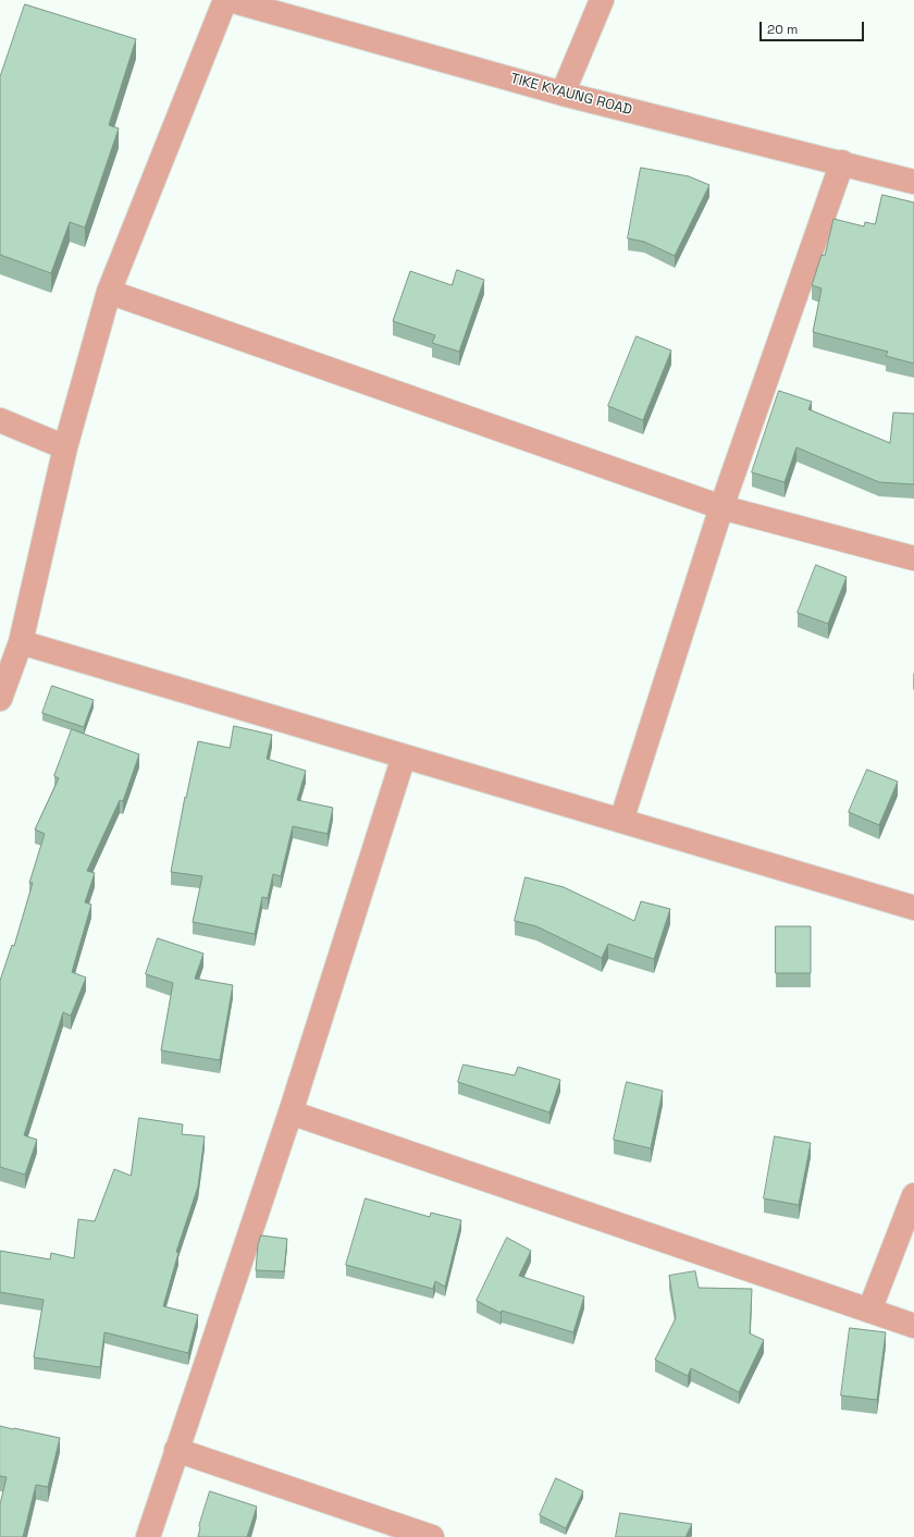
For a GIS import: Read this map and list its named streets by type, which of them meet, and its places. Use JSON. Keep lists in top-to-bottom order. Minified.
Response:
{"streets":{"street":["TIKE KYAUNG ROAD"]},"scale_bar":"20 m"}
